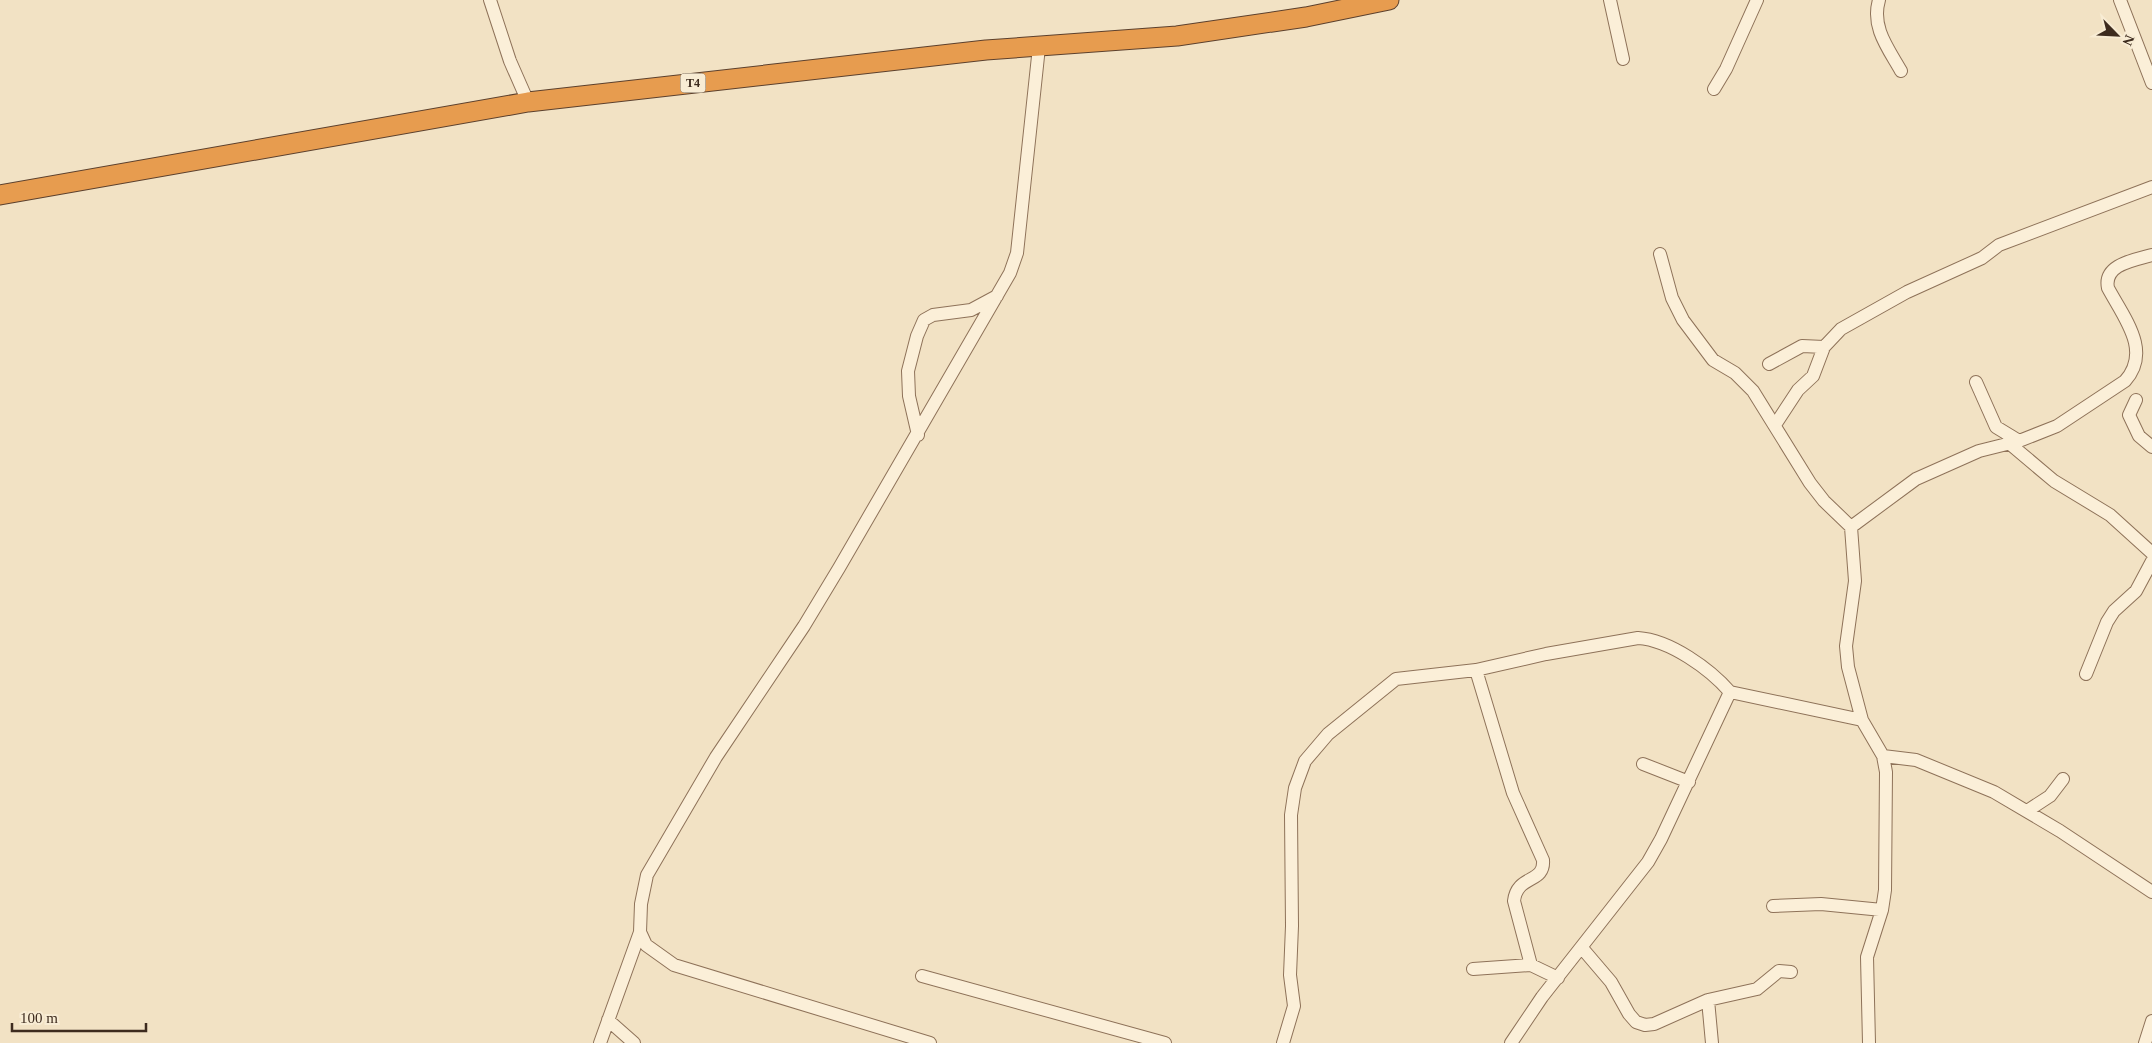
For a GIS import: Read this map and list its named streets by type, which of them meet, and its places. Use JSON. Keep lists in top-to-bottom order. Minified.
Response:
{"streets":{"highway":["T4"]},"scale_bar":"100 m","north":"bottom right"}
